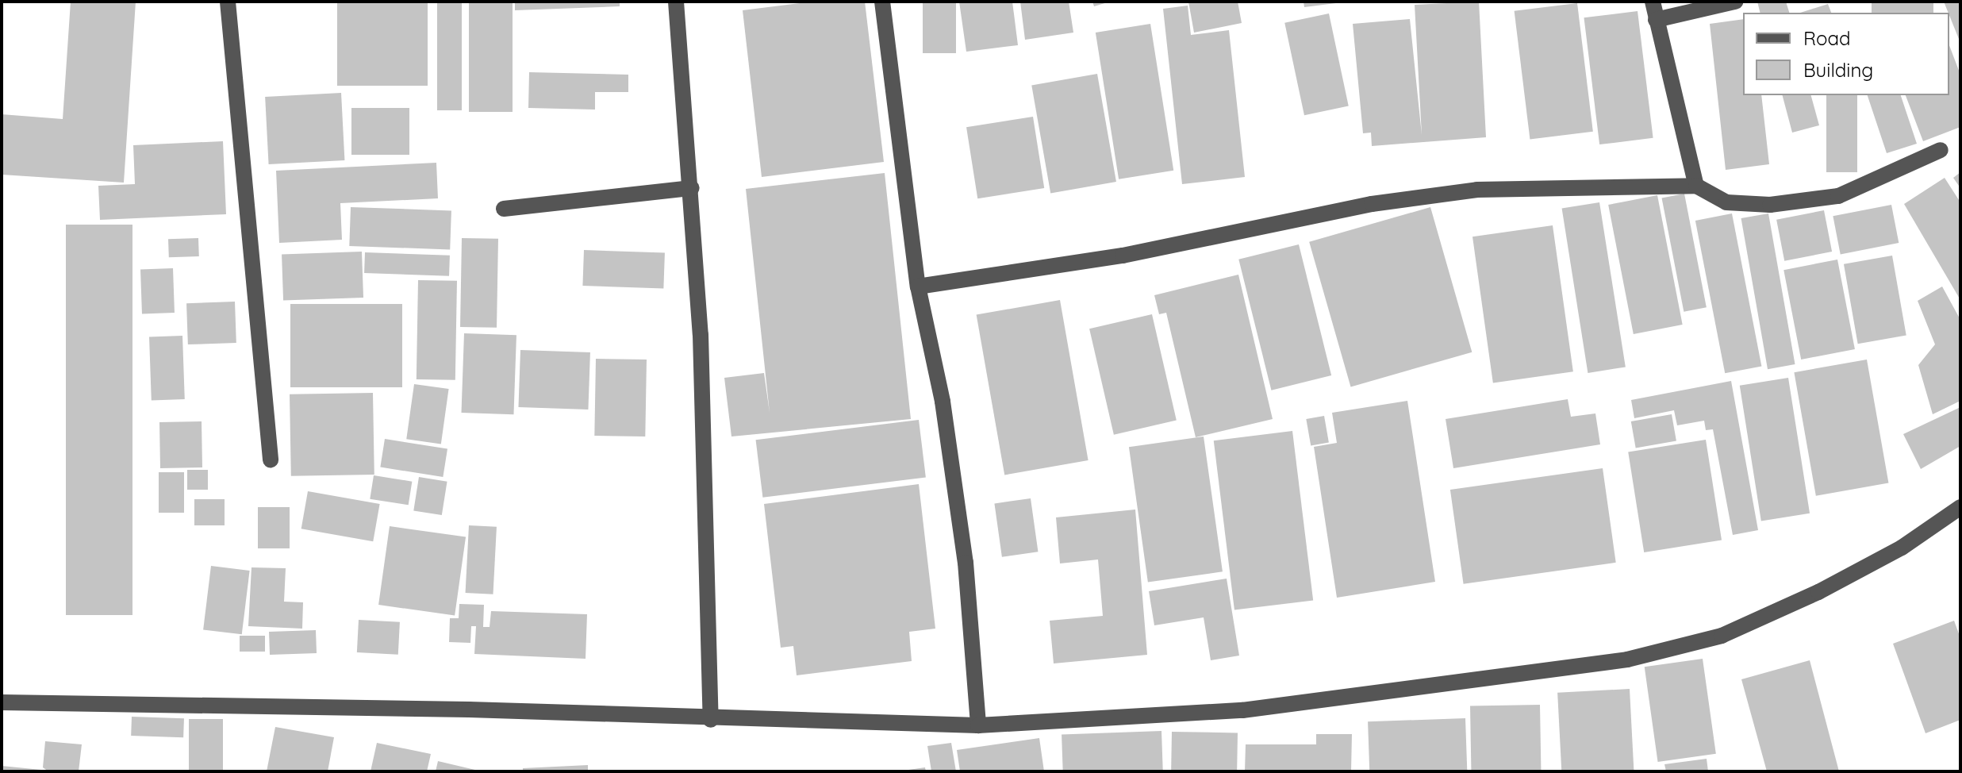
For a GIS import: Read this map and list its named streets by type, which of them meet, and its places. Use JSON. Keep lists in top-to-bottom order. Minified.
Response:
{"legend":["Road","Building"]}
